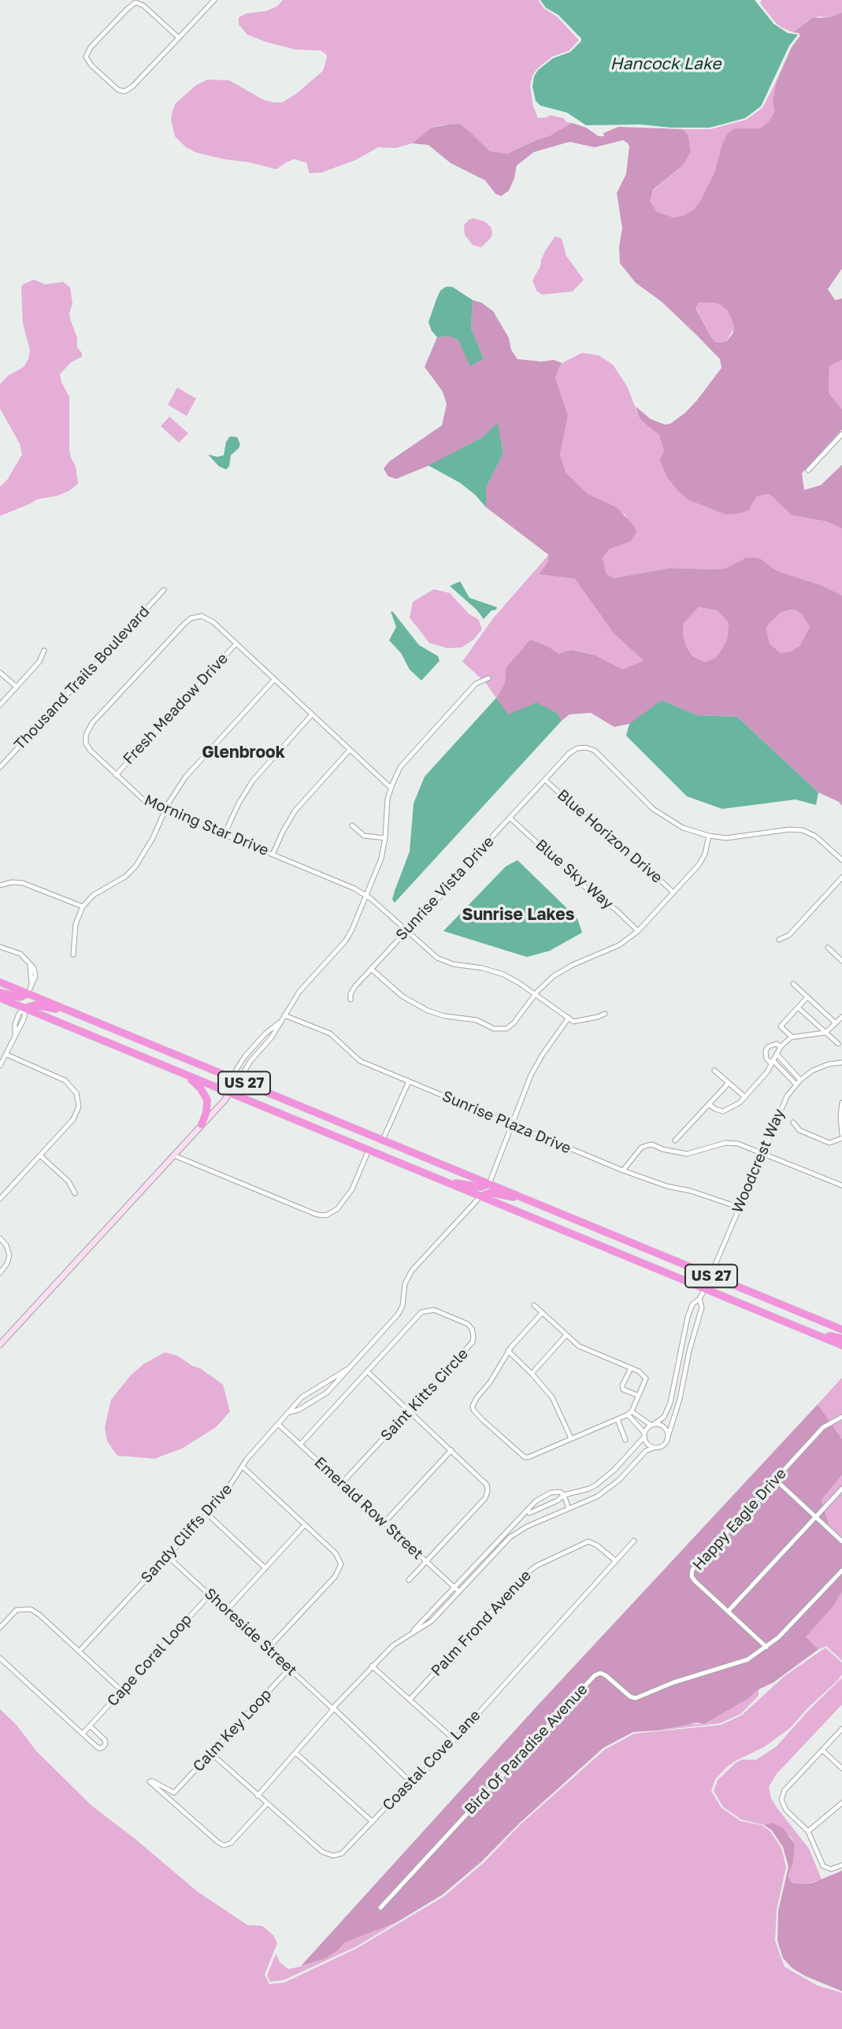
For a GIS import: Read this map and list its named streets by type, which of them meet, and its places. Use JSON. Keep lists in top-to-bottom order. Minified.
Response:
{"streets":{"highway":["US 27"],"street":["Thousand Trails Boulevard","Fresh Meadow Drive","Morning Star Drive","Blue Horizon Drive","Blue Sky Way","Sunrise Vista Drive","Sunrise Plaza Drive","Woodcrest Way","Saint Kitts Circle","Emerald Row Street","Happy Eagle Drive","Sandy Cliffs Drive","Palm Frond Avenue","Shoreside Street","Cape Coral Loop","Calm Key Loop","Bird Of Paradise Avenue","Coastal Cove Lane"]},"crossings":[["Fresh Meadow Drive","Morning Star Drive"],["Morning Star Drive","Sunrise Vista Drive"],["Blue Horizon Drive","Sunrise Vista Drive"],["Blue Sky Way","Sunrise Vista Drive"],["US 27","Woodcrest Way"],["US 27","Sandy Cliffs Drive"],["Sunrise Plaza Drive","Woodcrest Way"],["Saint Kitts Circle","Emerald Row Street"],["Emerald Row Street","Sandy Cliffs Drive"],["Happy Eagle Drive","Bird Of Paradise Avenue"],["Sandy Cliffs Drive","Shoreside Street"],["Palm Frond Avenue","Coastal Cove Lane"],["Shoreside Street","Cape Coral Loop"],["Shoreside Street","Calm Key Loop"],["Shoreside Street","Coastal Cove Lane"],["Calm Key Loop","Coastal Cove Lane"]],"districts":["Glenbrook","Sunrise Lakes"],"water":["Hancock Lake"]}
